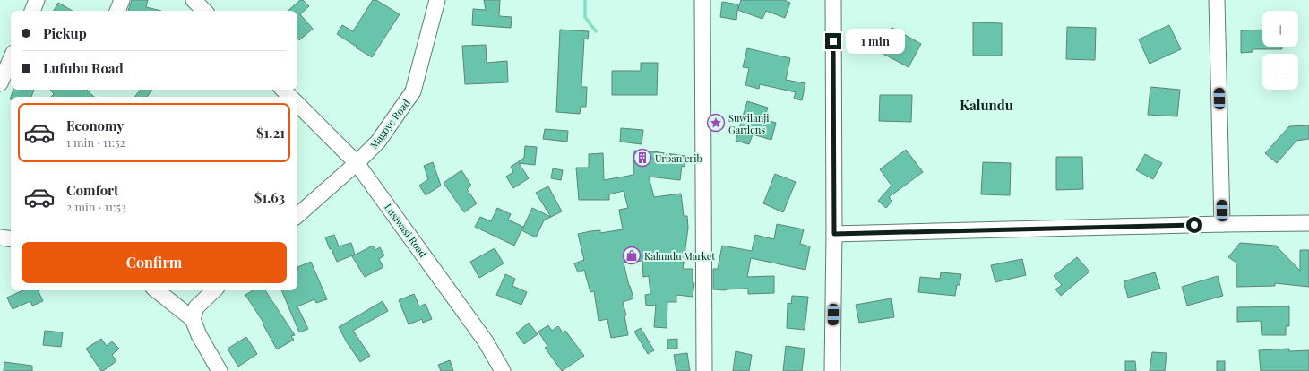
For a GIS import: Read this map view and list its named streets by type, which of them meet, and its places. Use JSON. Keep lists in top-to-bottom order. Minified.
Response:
{"streets":{"street":["Magoye Road","Lusiwasi Road"]},"crossings":[["Magoye Road","Lusiwasi Road"]],"districts":["Kalundu"],"places":{"place":["Suwilanji Gardens"],"building":["Urban crib"],"shop":["Kalundu Market"]},"page":{"map_buttons":["+","−"],"banner":["Pickup","Lufubu Road"],"bubble":"1 min","list":[{"name":"Economy","note":"1 min · 11:52","value":"$1.21"},{"name":"Comfort","note":"2 min · 11:53","value":"$1.63"}],"buttons":"Confirm"}}
